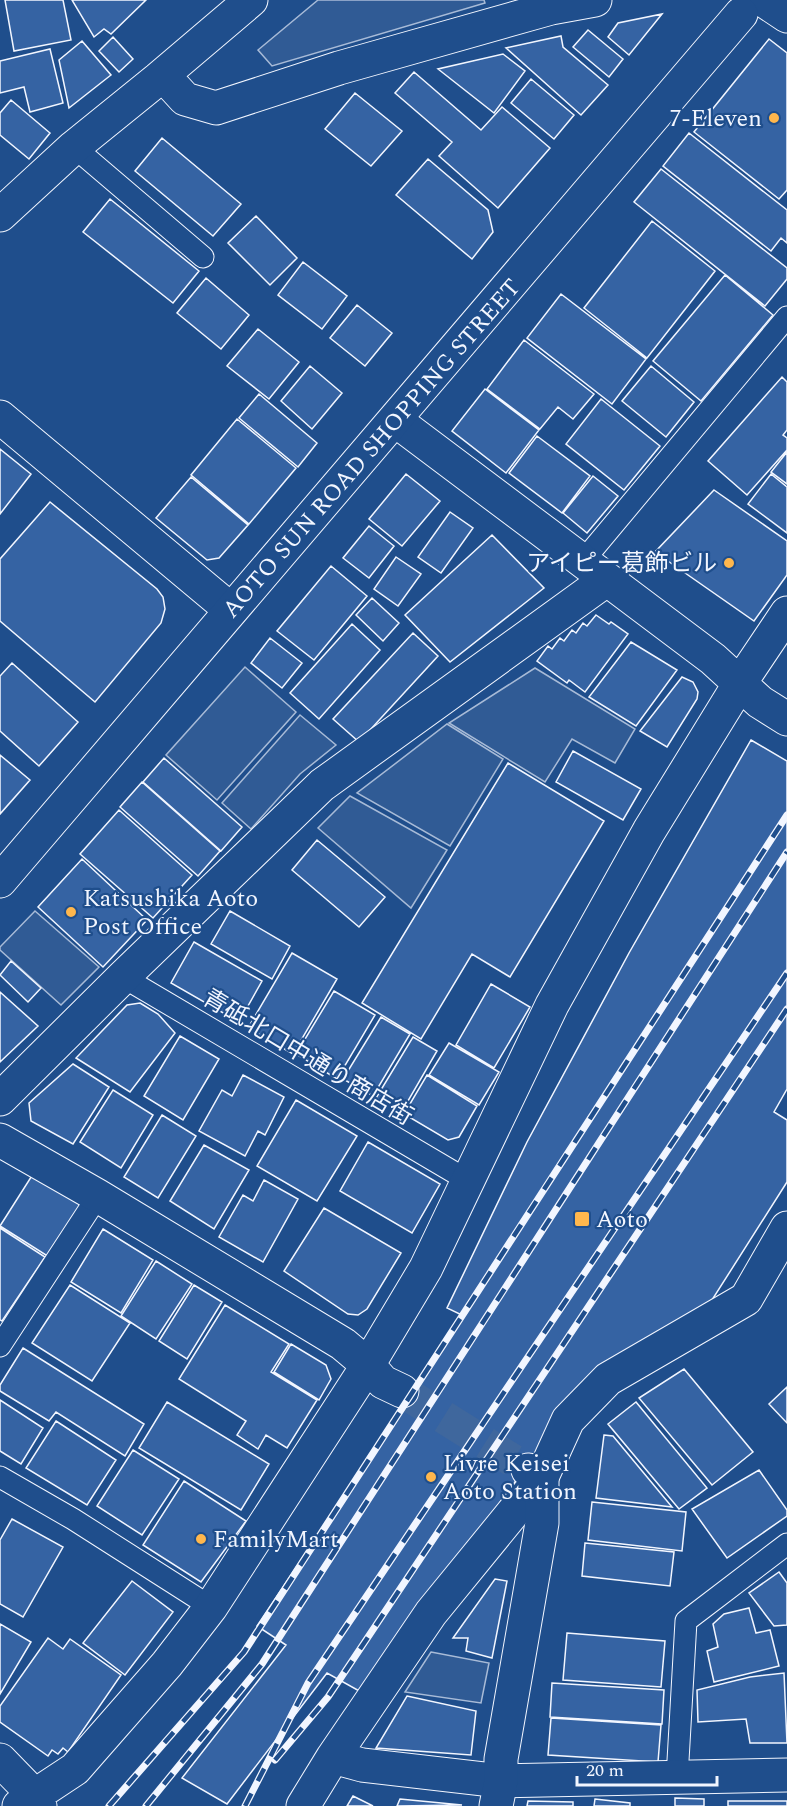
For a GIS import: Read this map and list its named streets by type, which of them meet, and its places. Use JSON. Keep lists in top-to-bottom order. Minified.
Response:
{"streets":{"street":["AOTO SUN ROAD SHOPPING STREET"],"lane":["青砥北口中通り商店街"]},"places":{"other":["7-Eleven","アイピー葛飾ビル","Katsushika Aoto Post Office","Livre Keisei Aoto Station","FamilyMart"],"transit":["Aoto"]},"scale_bar":"20 m"}
